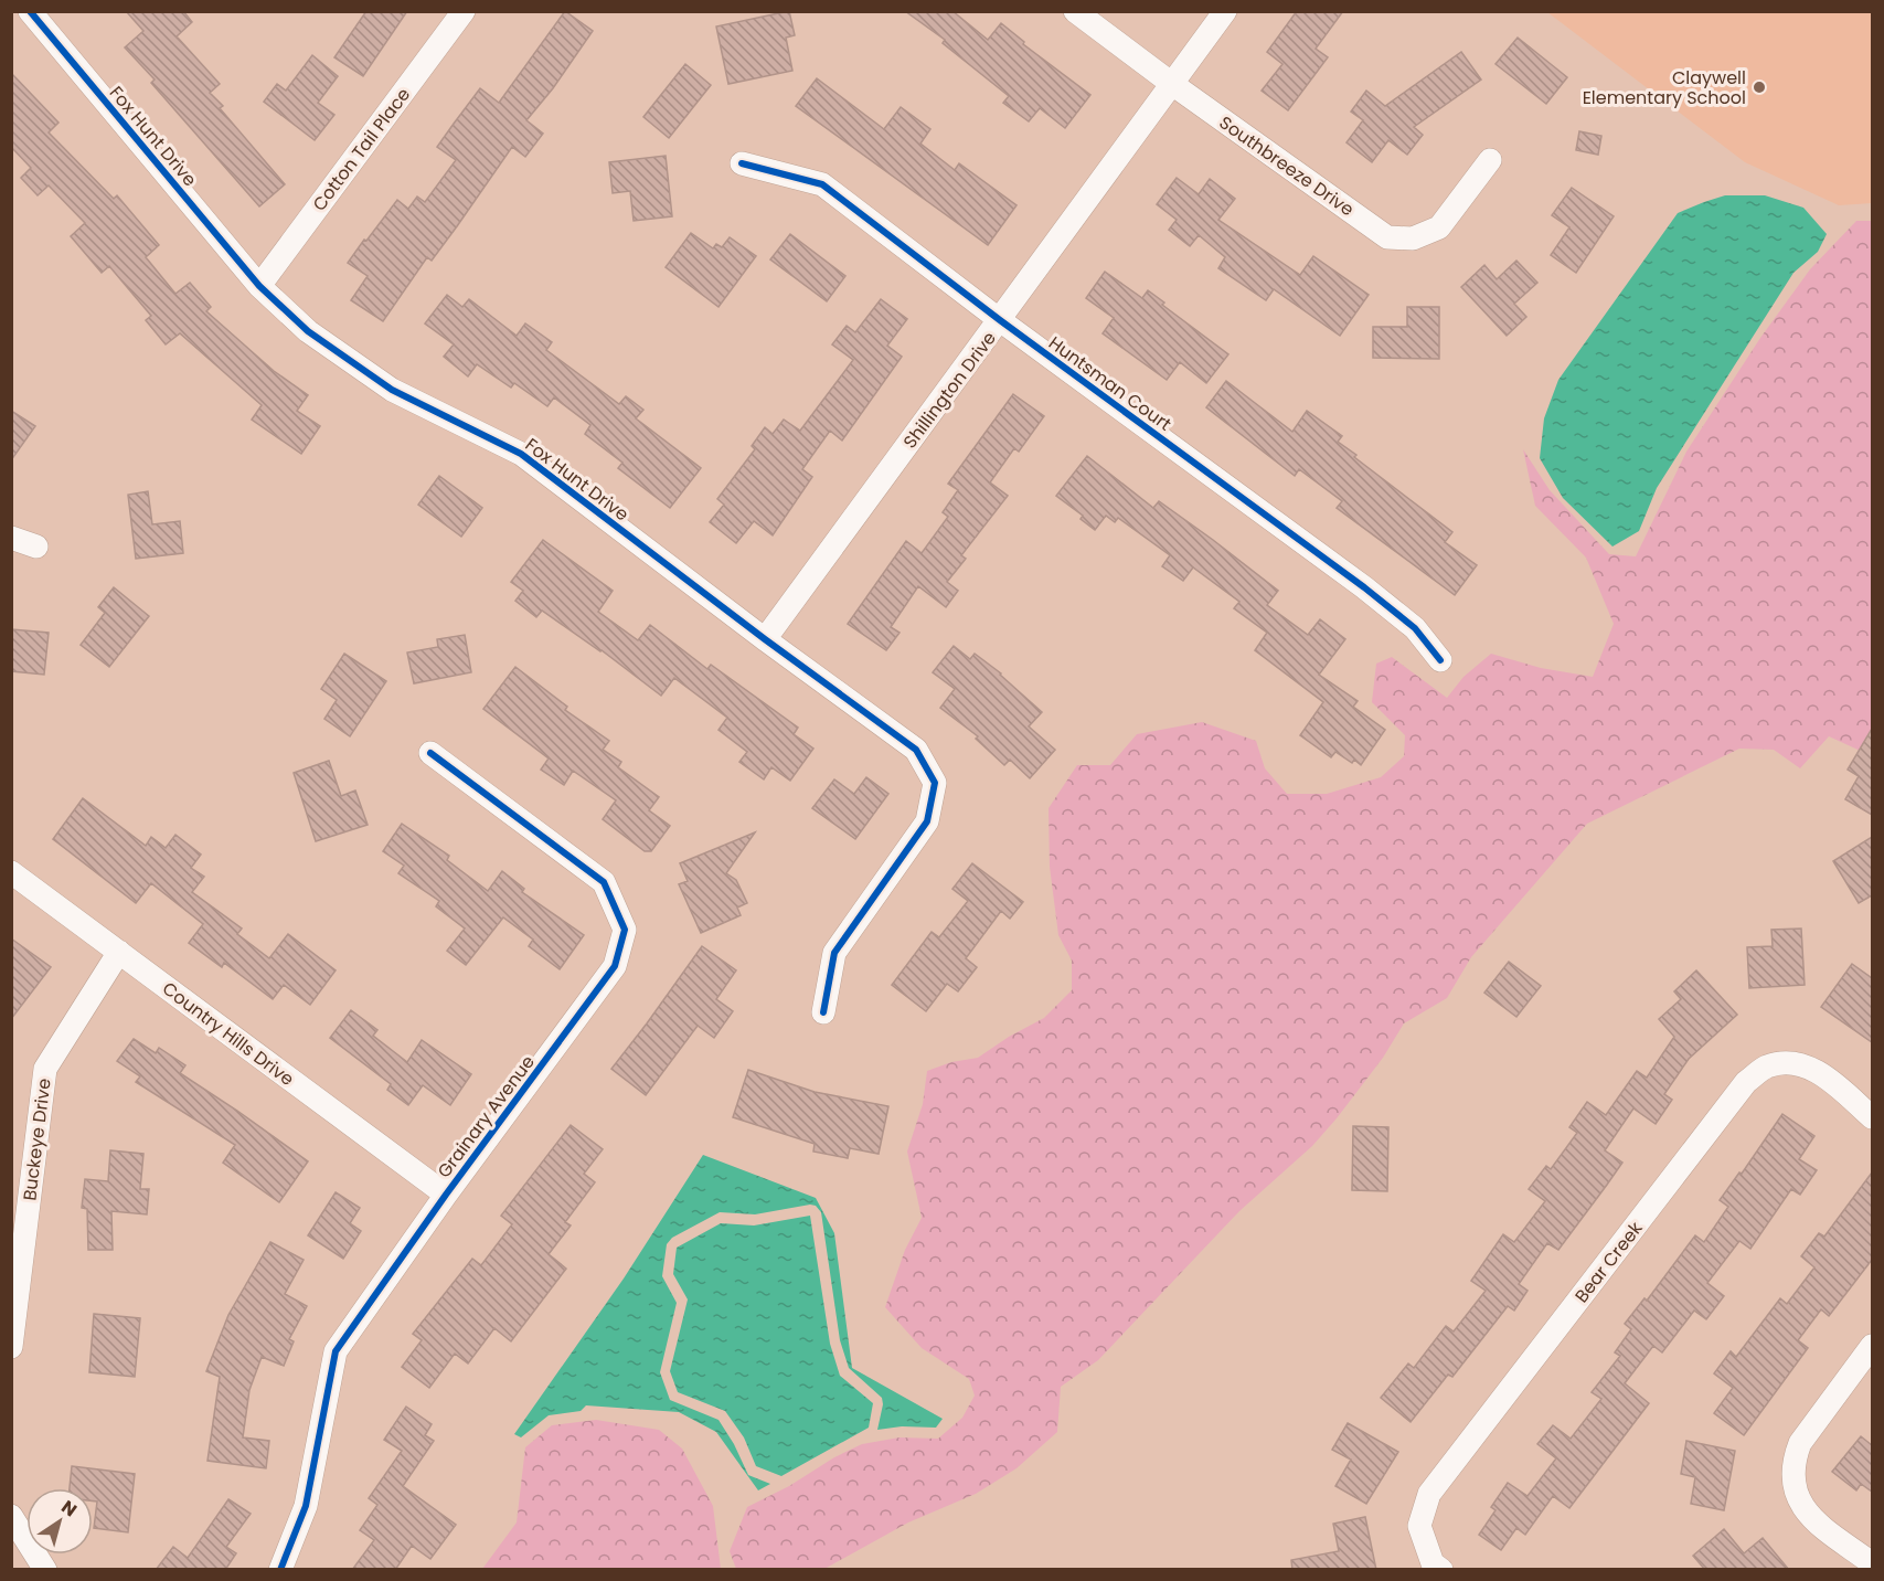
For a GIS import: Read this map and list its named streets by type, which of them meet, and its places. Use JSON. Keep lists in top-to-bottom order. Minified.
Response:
{"streets":{"street":["Fox Hunt Drive","Cotton Tail Place","Southbreeze Drive","Huntsman Court","Shillington Drive","Country Hills Drive","Grainary Avenue","Buckeye Drive","Bear Creek"]},"crossings":[["Fox Hunt Drive","Cotton Tail Place"],["Fox Hunt Drive","Shillington Drive"],["Southbreeze Drive","Shillington Drive"],["Huntsman Court","Shillington Drive"],["Country Hills Drive","Grainary Avenue"],["Country Hills Drive","Buckeye Drive"]],"places":["Claywell Elementary School"],"north":"top right"}
